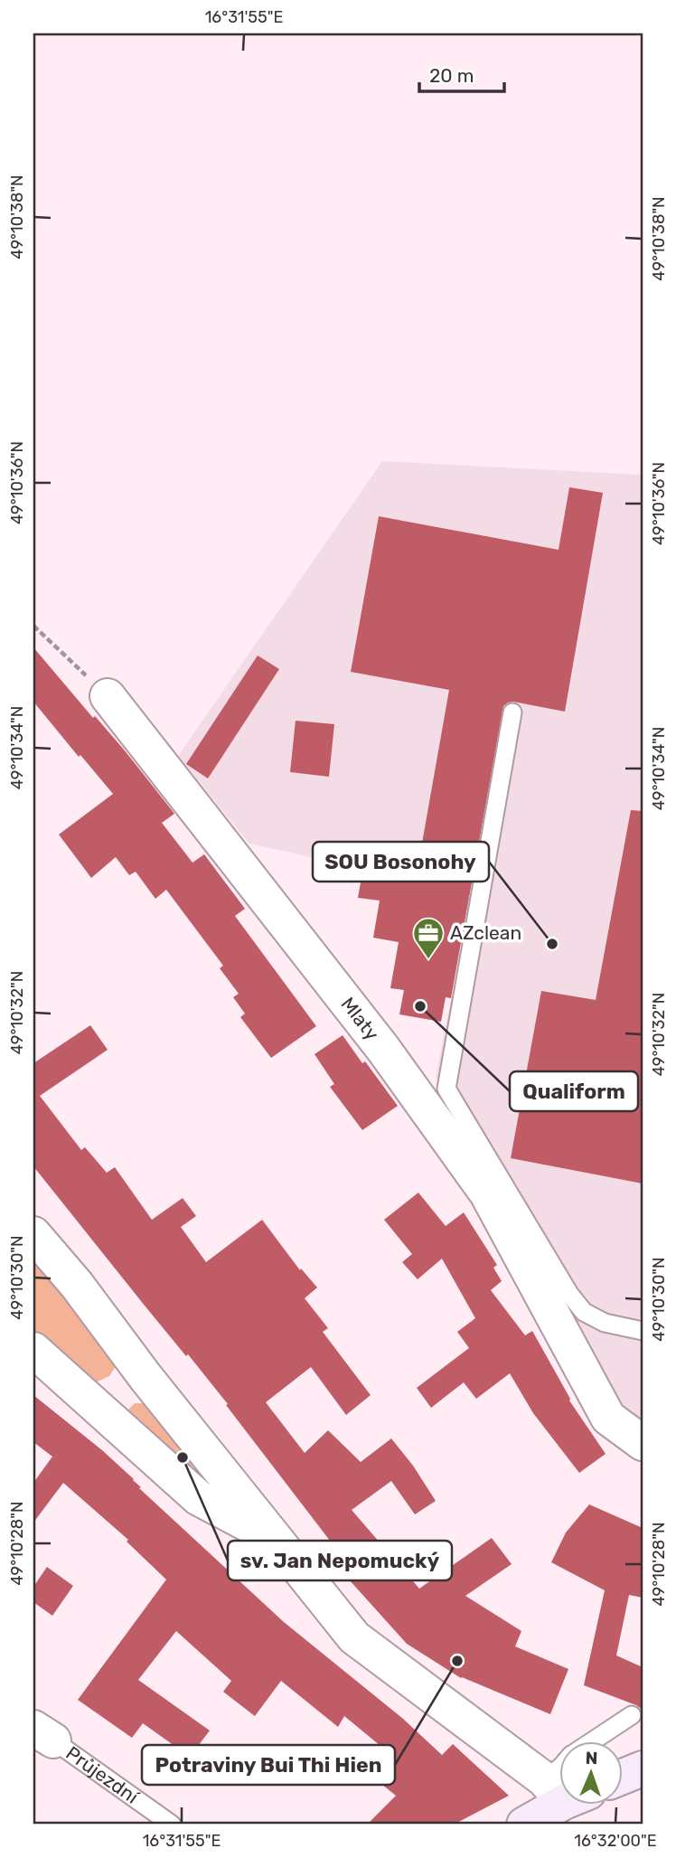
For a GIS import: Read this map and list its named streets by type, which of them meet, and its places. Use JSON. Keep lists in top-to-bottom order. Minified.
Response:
{"streets":{"street":["Mlaty"],"lane":["Průjezdní"]},"places":{"other":["SOU Bosonohy","Qualiform","sv. Jan Nepomucký","Potraviny Bui Thi Hien"],"office":["AZclean"]},"scale_bar":"20 m","north":"top","coordinates":["16°31'55\"E","49°10'38\"N","49°10'36\"N","49°10'34\"N","49°10'32\"N","49°10'30\"N","49°10'28\"N","16°32'00\"E"]}
